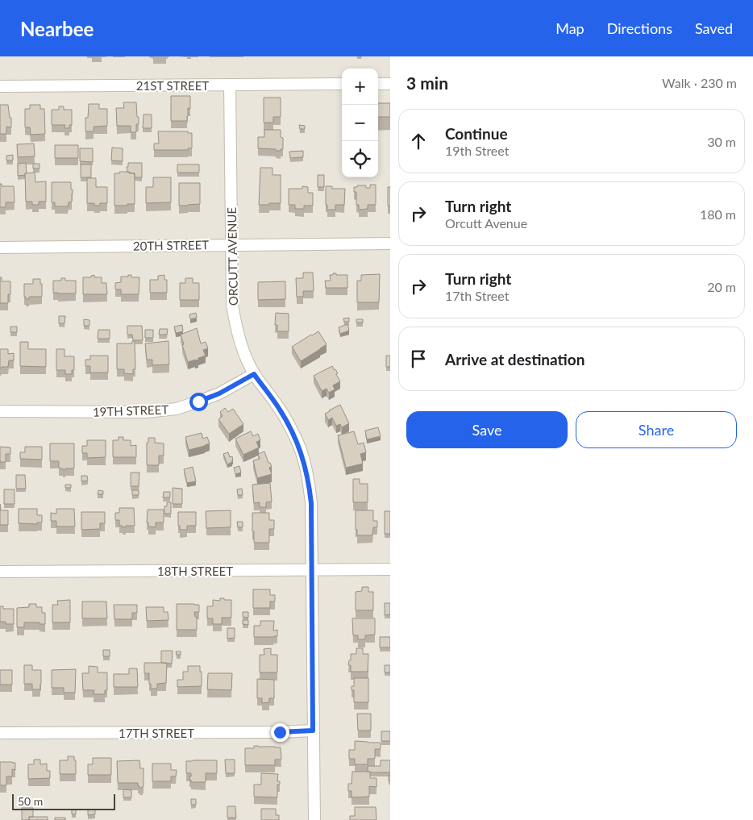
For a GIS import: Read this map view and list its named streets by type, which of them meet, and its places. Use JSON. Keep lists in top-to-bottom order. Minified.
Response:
{"streets":{"street":["21ST STREET","20TH STREET","ORCUTT AVENUE","19TH STREET","18TH STREET","17TH STREET"]},"crossings":[["21ST STREET","ORCUTT AVENUE"],["20TH STREET","ORCUTT AVENUE"],["ORCUTT AVENUE","19TH STREET"],["ORCUTT AVENUE","18TH STREET"],["ORCUTT AVENUE","17TH STREET"]],"scale_bar":"50 m","page":{"header":"Nearbee","nav":["Map","Directions","Saved"],"heading":["3 min","Walk · 230 m"],"map_buttons":["+","−"],"list":[["Continue","19th Street","30 m"],["Turn right","Orcutt Avenue","180 m"],["Turn right","17th Street","20 m"],"Arrive at destination"],"buttons":["Save","Share"],"scale":"50 m"}}
